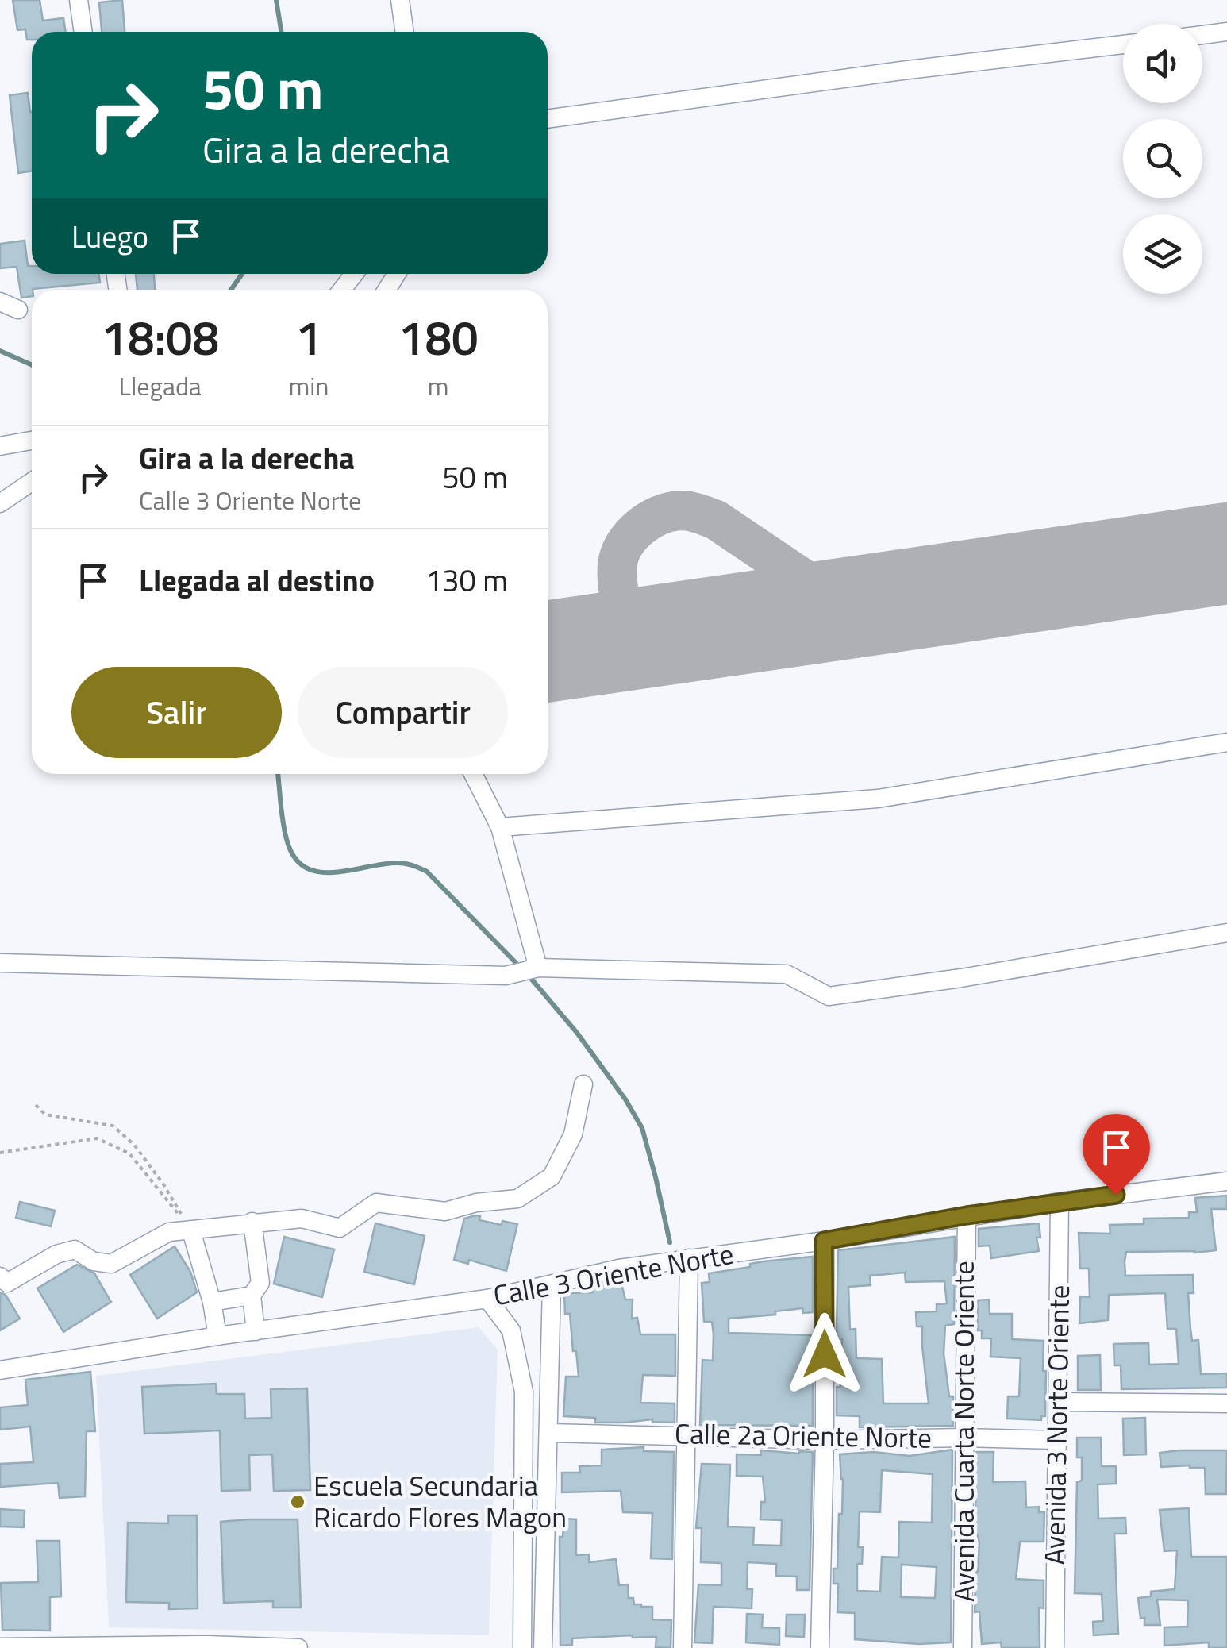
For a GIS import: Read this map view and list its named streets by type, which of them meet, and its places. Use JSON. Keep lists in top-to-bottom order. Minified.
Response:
{"streets":{"street":["Calle 3 Oriente Norte","Avenida 3 Norte Oriente","Avenida Cuarta Norte Oriente","Calle 2a Oriente Norte"]},"crossings":[["Calle 3 Oriente Norte","Avenida 3 Norte Oriente"],["Calle 3 Oriente Norte","Avenida Cuarta Norte Oriente"],["Avenida 3 Norte Oriente","Calle 2a Oriente Norte"],["Avenida Cuarta Norte Oriente","Calle 2a Oriente Norte"]],"places":["Escuela Secundaria Ricardo Flores Magon"],"page":{"turn":["50 m","Gira a la derecha"],"then":"Luego","eta":["18:08","Llegada","1","min","180","m"],"list":[{"name":"Gira a la derecha","note":"Calle 3 Oriente Norte","value":"50 m"},{"name":"Llegada al destino","value":"130 m"}],"buttons":["Salir","Compartir"]}}
